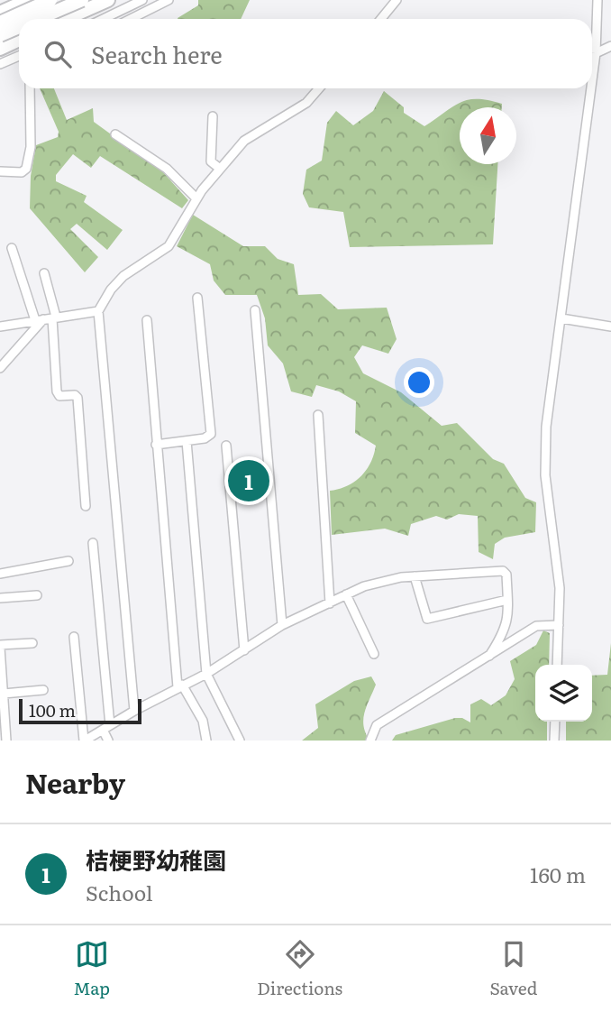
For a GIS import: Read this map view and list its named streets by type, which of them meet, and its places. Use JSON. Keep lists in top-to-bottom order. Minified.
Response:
{"scale_bar":"100 m","north":"top","page":{"search":"Search here","pins":"1","scale":"100 m","heading":"Nearby","list":[{"mark":"1","name":"桔梗野幼稚園","note":"School","value":"160 m"}],"nav":["Map","Directions","Saved"]}}
